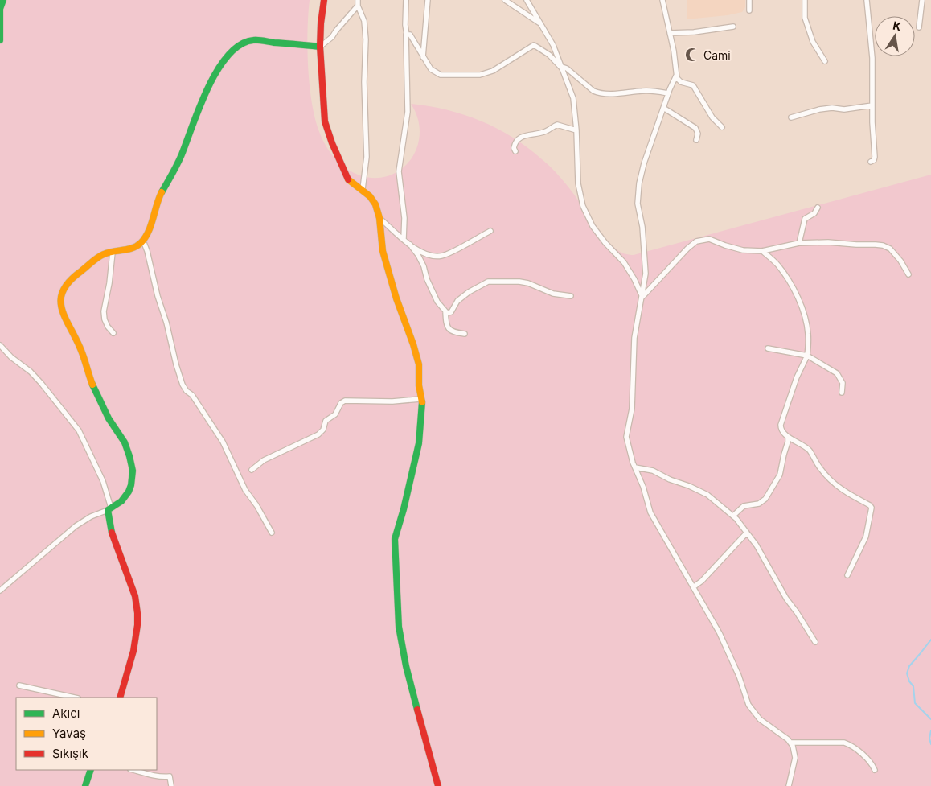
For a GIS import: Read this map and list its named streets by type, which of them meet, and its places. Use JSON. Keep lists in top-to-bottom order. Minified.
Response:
{"places":{"mosque":["Cami"]},"legend":["Akıcı","Yavaş","Sıkışık"],"north":"top"}
